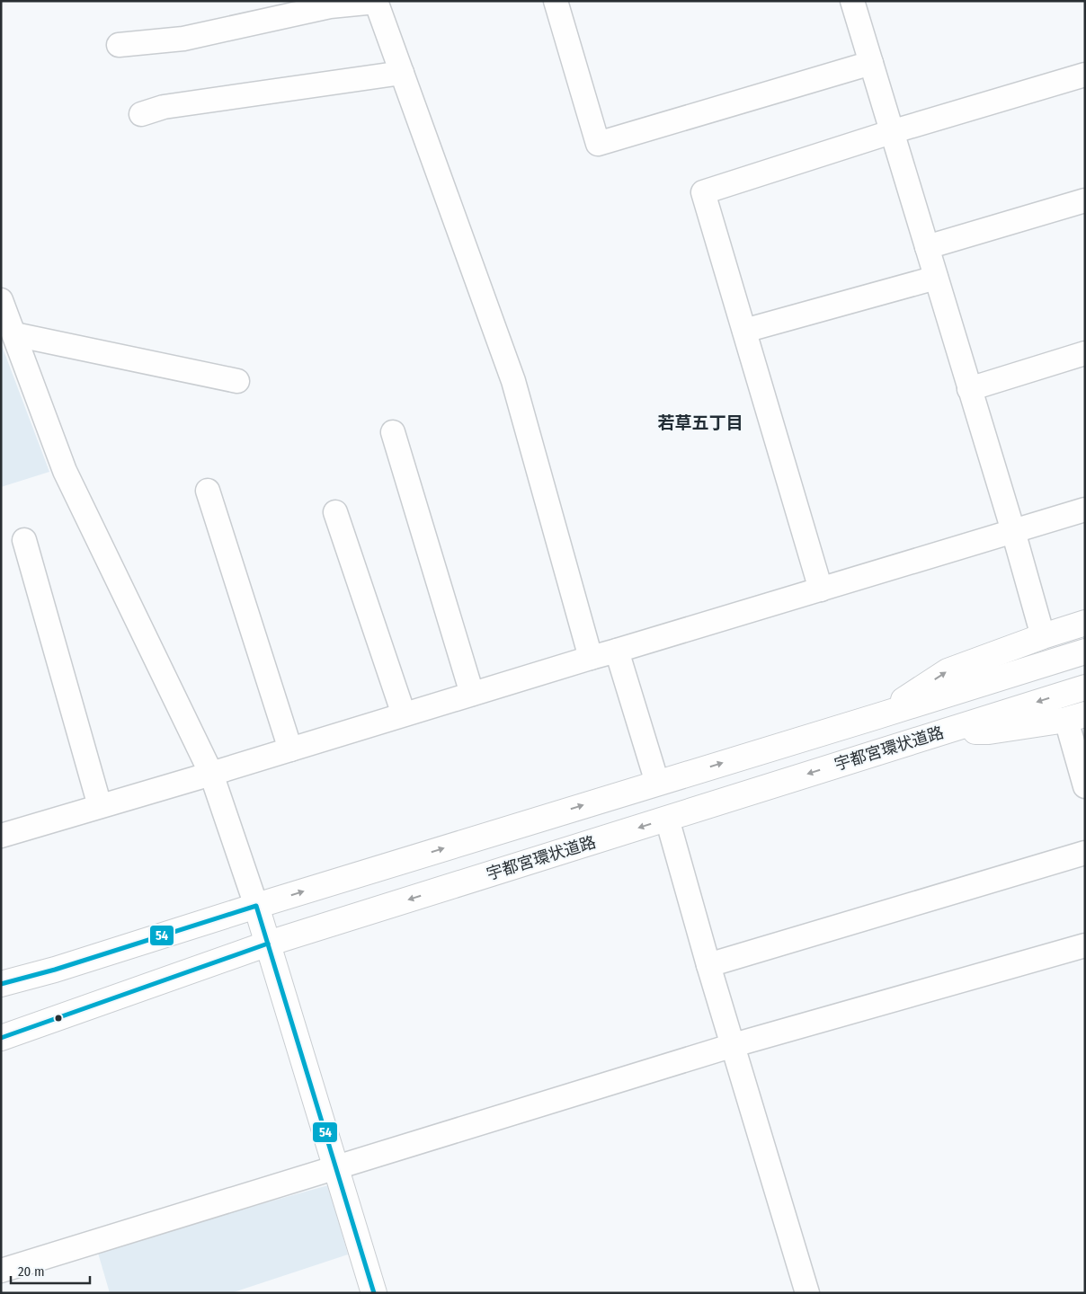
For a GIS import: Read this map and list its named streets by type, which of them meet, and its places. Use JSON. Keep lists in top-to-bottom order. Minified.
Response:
{"streets":{"main road":["宇都宮環状道路"]},"districts":["若草五丁目"],"lines":["transit line 54"],"scale_bar":"20 m"}
